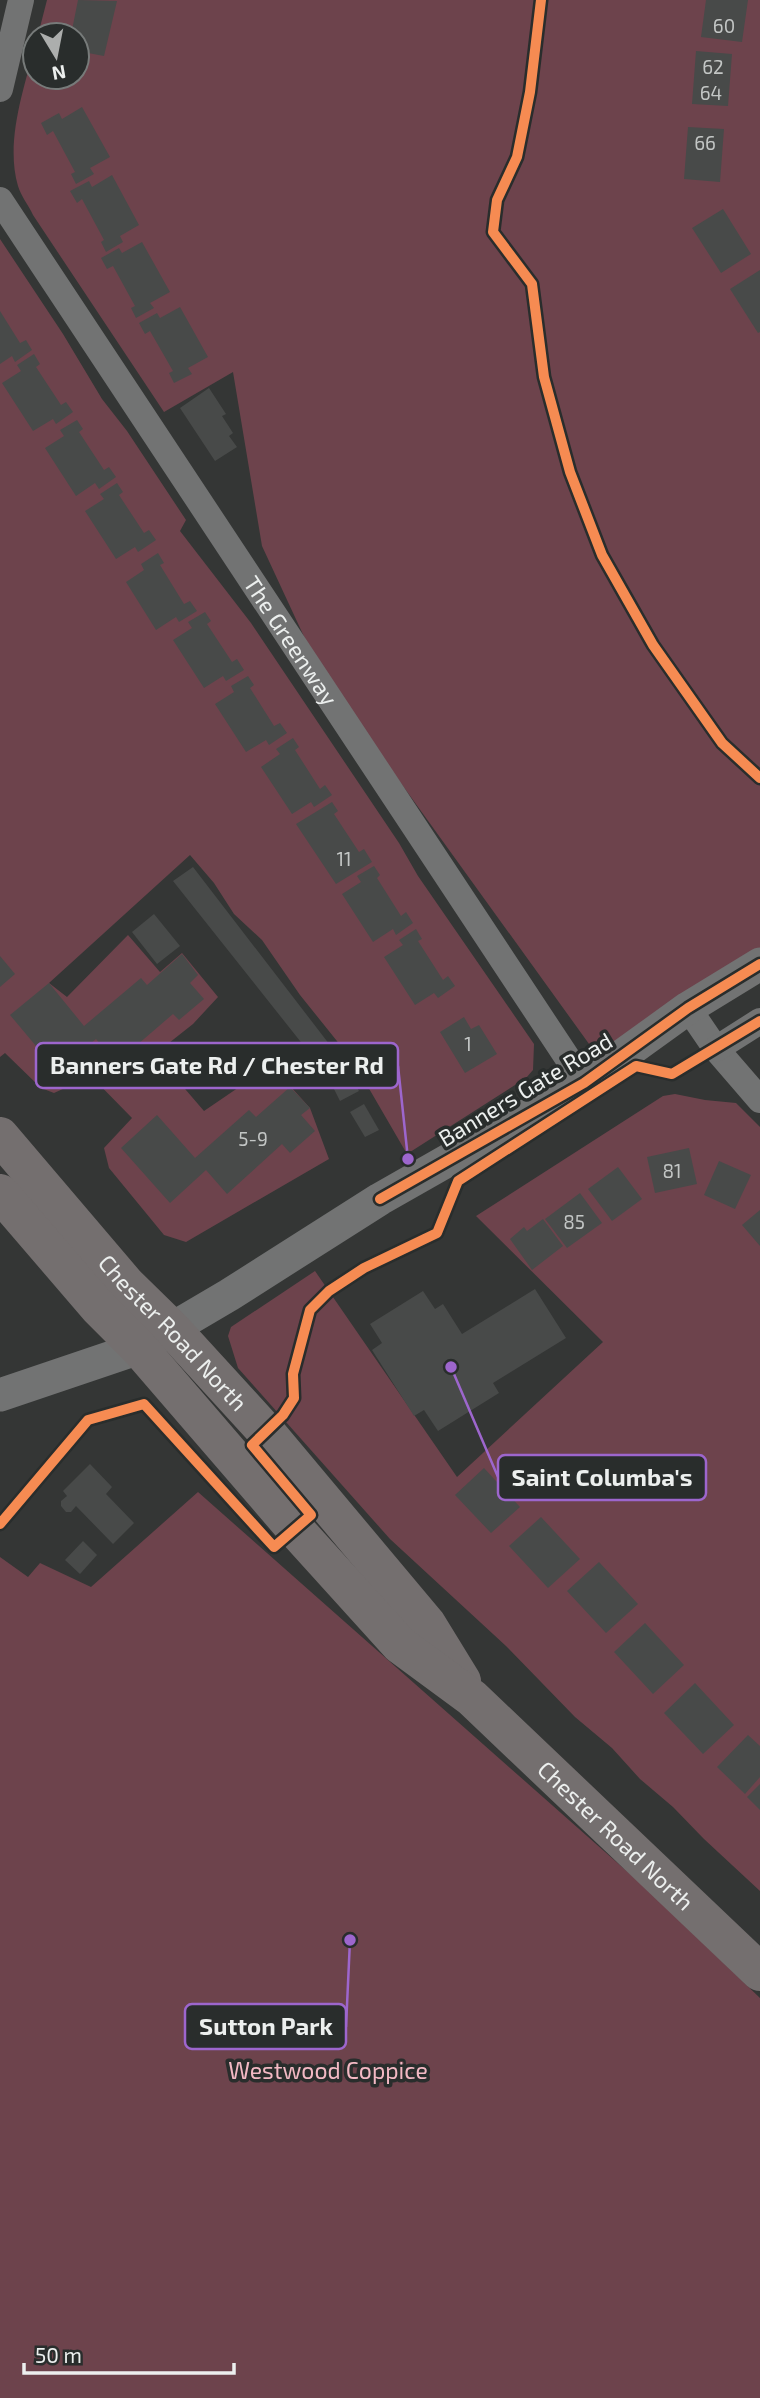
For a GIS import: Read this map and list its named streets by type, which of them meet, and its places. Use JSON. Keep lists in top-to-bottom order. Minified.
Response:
{"streets":{"highway":["Chester Road North"],"street":["The Greenway","Banners Gate Road"]},"crossings":[["The Greenway","Banners Gate Road"],["Banners Gate Road","Chester Road North"]],"parks":["Westwood Coppice"],"places":["Banners Gate Rd / Chester Rd","Saint Columba's","Sutton Park"],"house_numbers":["60","62","64","66","11","1","5-9","81","85"],"scale_bar":"50 m","north":"bottom"}
